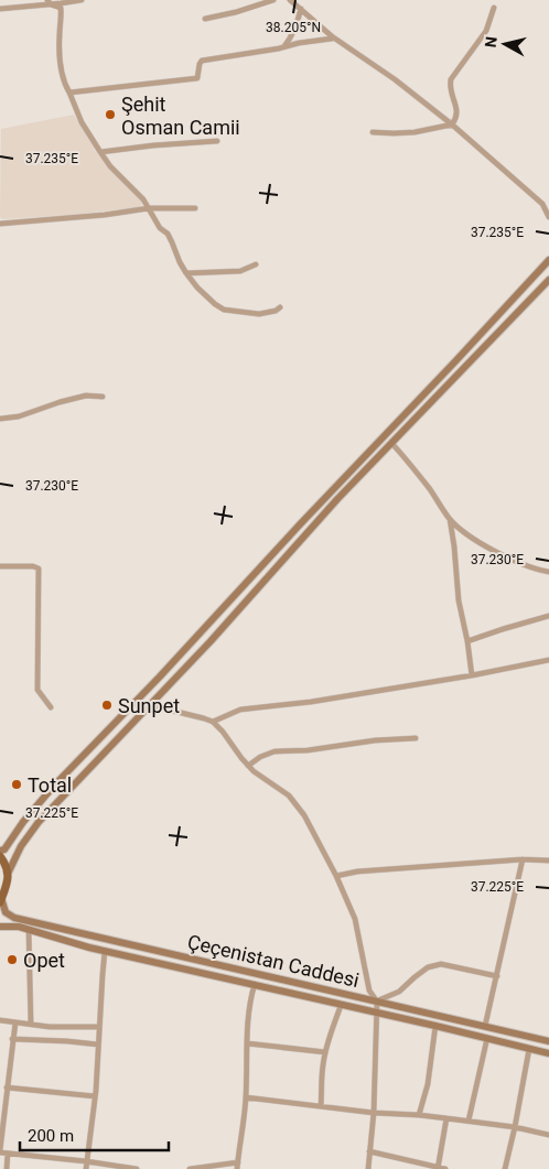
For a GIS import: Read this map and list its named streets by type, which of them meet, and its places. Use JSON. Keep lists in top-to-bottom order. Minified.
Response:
{"streets":{"main road":["Çeçenistan Caddesi"]},"places":["Şehit Osman Camii","Sunpet","Total","Opet"],"scale_bar":"200 m","north":"left","coordinates":["38.205°N","37.235°E","37.230°E","37.225°E"]}
